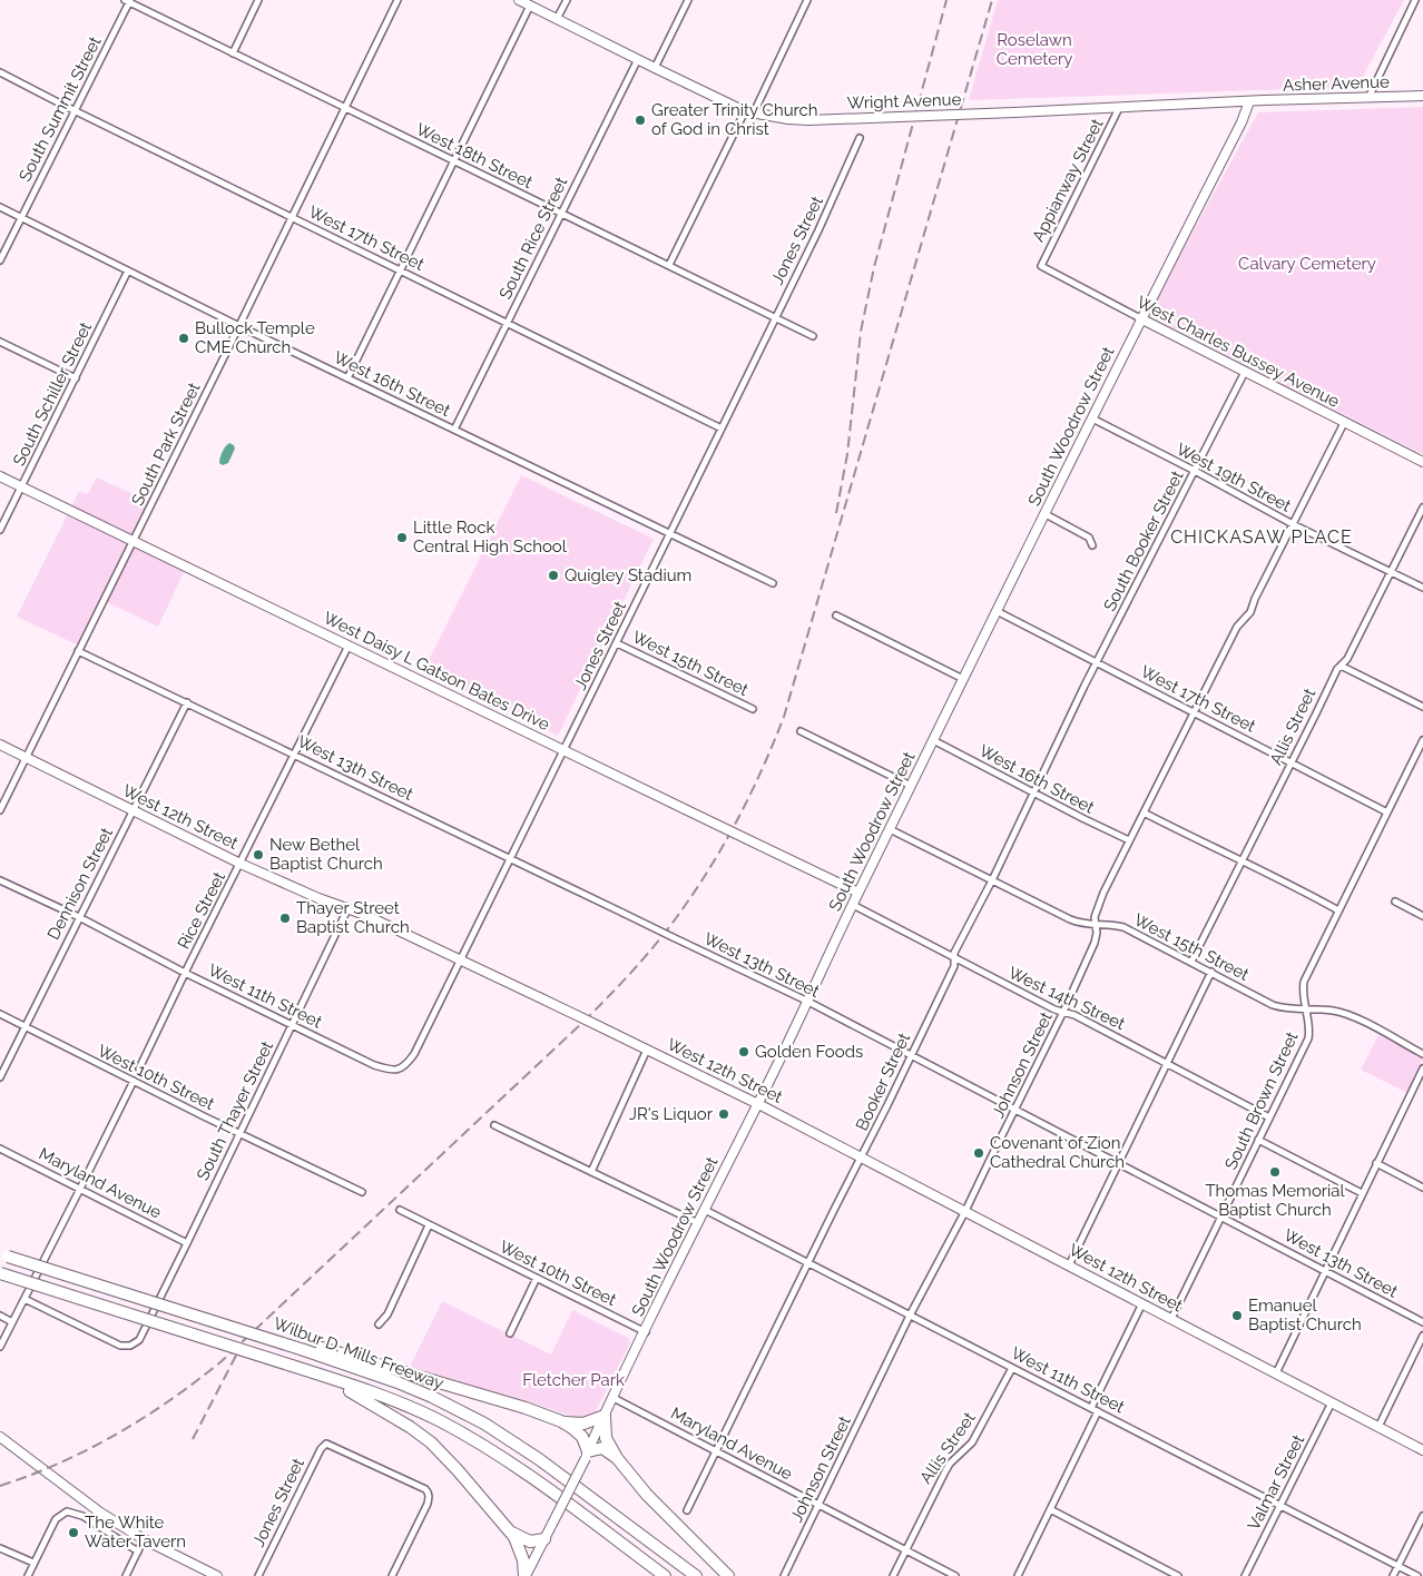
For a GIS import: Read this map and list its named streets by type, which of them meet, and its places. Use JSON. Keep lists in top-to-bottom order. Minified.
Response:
{"streets":{"highway":["Wilbur D. Mills Freeway"],"main road":["Asher Avenue","Wright Avenue","West Charles Bussey Avenue","South Woodrow Street","West Daisy L Gatson Bates Drive","West 12th Street"],"street":["South Summit Street","West 18th Street","Appianway Street","West 17th Street","South Rice Street","Jones Street","West 16th Street","South Schiller Street","South Park Street","West 19th Street","South Booker Street","West 15th Street","Allis Street","West 13th Street","Dennison Street","Rice Street","West 11th Street","West 14th Street","Johnson Street","West 10th Street","Booker Street","South Brown Street","South Thayer Street","Maryland Avenue","Valmar Street"]},"crossings":[["Asher Avenue","Wright Avenue"],["Asher Avenue","South Woodrow Street"],["Wright Avenue","Appianway Street"],["Wright Avenue","South Rice Street"],["Wright Avenue","South Woodrow Street"],["South Summit Street","West 18th Street"],["South Summit Street","West 17th Street"],["South Summit Street","West 16th Street"],["West 18th Street","South Rice Street"],["West 18th Street","Jones Street"],["West 18th Street","South Park Street"],["Appianway Street","West Charles Bussey Avenue"],["West 17th Street","South Rice Street"],["West 17th Street","Jones Street"],["West 17th Street","South Woodrow Street"],["West 17th Street","South Park Street"],["West 17th Street","South Booker Street"],["West 17th Street","Allis Street"],["West 17th Street","Johnson Street"],["West 17th Street","Booker Street"],["West 17th Street","South Brown Street"],["South Rice Street","West 16th Street"],["Jones Street","West 16th Street"],["Jones Street","West 15th Street"],["Jones Street","West Daisy L Gatson Bates Drive"],["Jones Street","West 13th Street"],["Jones Street","West 12th Street"],["Jones Street","West 11th Street"],["West Charles Bussey Avenue","South Woodrow Street"],["West Charles Bussey Avenue","South Booker Street"],["West Charles Bussey Avenue","Johnson Street"],["West 16th Street","South Schiller Street"],["West 16th Street","South Woodrow Street"],["West 16th Street","South Park Street"],["West 16th Street","Johnson Street"],["West 16th Street","Booker Street"],["South Schiller Street","West Daisy L Gatson Bates Drive"],["South Woodrow Street","West 19th Street"],["South Woodrow Street","West 15th Street"],["South Woodrow Street","West Daisy L Gatson Bates Drive"],["South Woodrow Street","West 13th Street"],["South Woodrow Street","West 12th Street"],["South Woodrow Street","West 11th Street"],["South Woodrow Street","West 14th Street"],["South Woodrow Street","West 10th Street"],["South Woodrow Street","Maryland Avenue"],["South Park Street","West Daisy L Gatson Bates Drive"],["South Park Street","West 13th Street"],["South Park Street","West 12th Street"],["West 19th Street","South Booker Street"],["West 19th Street","Allis Street"],["West 19th Street","Johnson Street"],["South Booker Street","Booker Street"],["West 15th Street","Allis Street"],["West 15th Street","Johnson Street"],["West 15th Street","Booker Street"],["West 15th Street","South Brown Street"],["West Daisy L Gatson Bates Drive","Rice Street"],["Allis Street","West 11th Street"],["Allis Street","Maryland Avenue"],["West 13th Street","Dennison Street"],["West 13th Street","Rice Street"],["West 13th Street","Johnson Street"],["West 13th Street","Booker Street"],["West 13th Street","South Brown Street"],["West 12th Street","Dennison Street"],["West 12th Street","Rice Street"],["West 12th Street","Johnson Street"],["West 12th Street","Booker Street"],["West 12th Street","South Brown Street"],["West 12th Street","South Thayer Street"],["West 12th Street","Valmar Street"],["Dennison Street","West 11th Street"],["Dennison Street","West 10th Street"],["Rice Street","West 11th Street"],["West 11th Street","Johnson Street"],["West 11th Street","Booker Street"],["West 11th Street","South Thayer Street"],["West 11th Street","Valmar Street"],["West 14th Street","Johnson Street"],["West 14th Street","Booker Street"],["West 14th Street","South Brown Street"],["Johnson Street","Maryland Avenue"],["West 10th Street","South Thayer Street"],["Booker Street","Maryland Avenue"],["South Thayer Street","Maryland Avenue"]],"districts":["CHICKASAW PLACE"],"parks":["Roselawn Cemetery","Calvary Cemetery","Fletcher Park"],"places":["Greater Trinity Church of God in Christ","Bullock Temple CME Church","Little Rock Central High School","Quigley Stadium","New Bethel Baptist Church","Thayer Street Baptist Church","Golden Foods","JR's Liquor","Covenant of Zion Cathedral Church","Thomas Memorial Baptist Church","Emanuel Baptist Church","The White Water Tavern"]}
